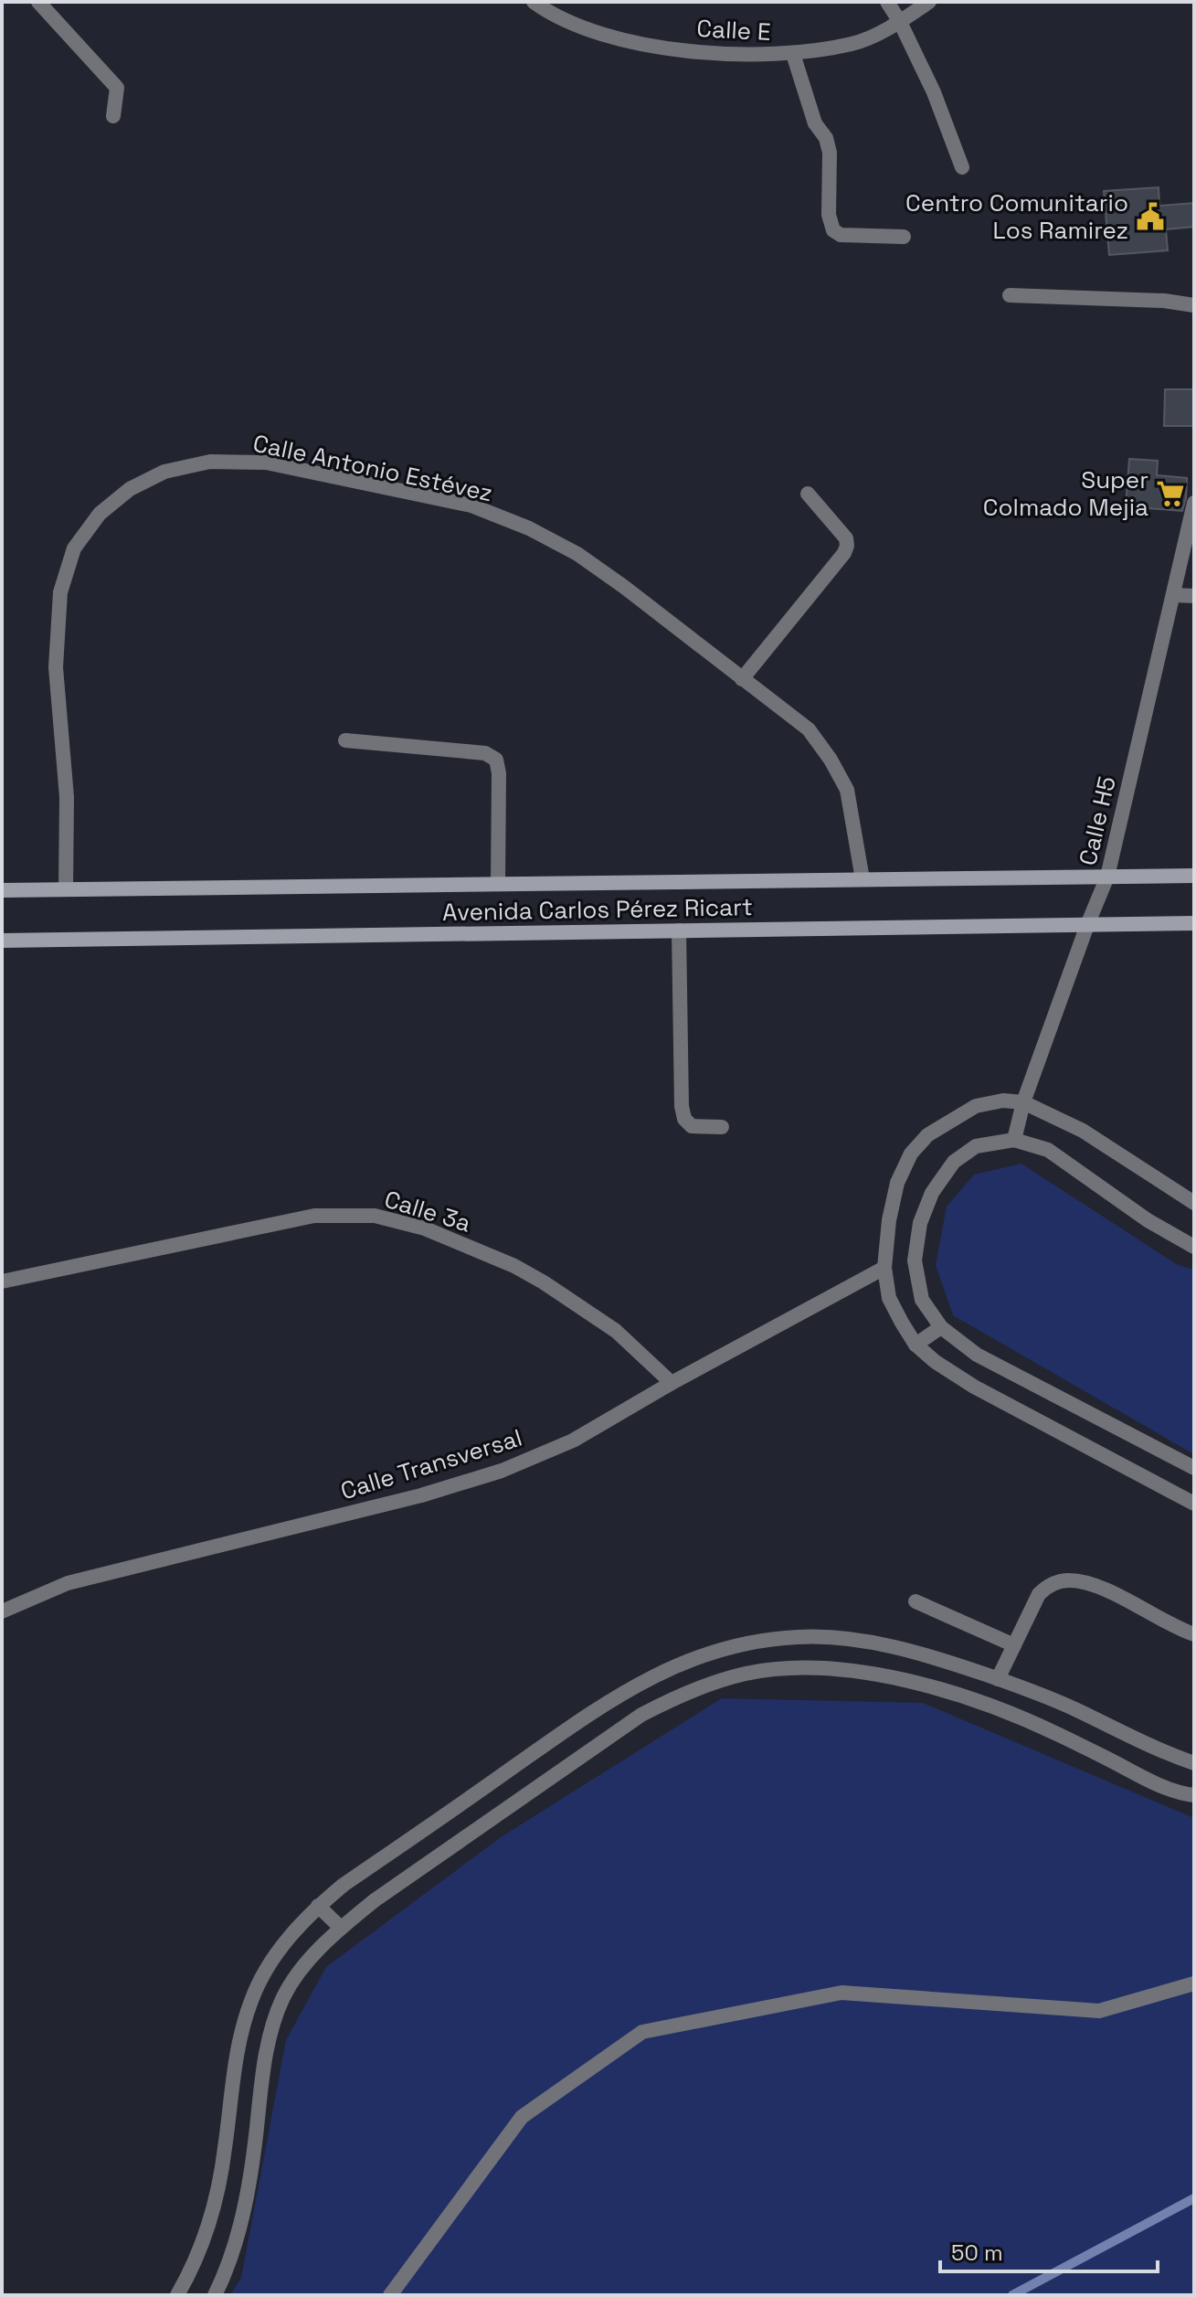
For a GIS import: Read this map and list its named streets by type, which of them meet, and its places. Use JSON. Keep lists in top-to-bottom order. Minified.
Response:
{"streets":{"main road":["Avenida Carlos Pérez Ricart"],"street":["Calle E","Calle Antonio Estévez","Calle H5","Calle 3a","Calle Transversal"]},"crossings":[["Calle Antonio Estévez","Avenida Carlos Pérez Ricart"],["Calle H5","Avenida Carlos Pérez Ricart"],["Calle 3a","Calle Transversal"]],"places":{"public building":["Centro Comunitario Los Ramirez"],"supermarket":["Super Colmado Mejia"]},"scale_bar":"50 m"}
